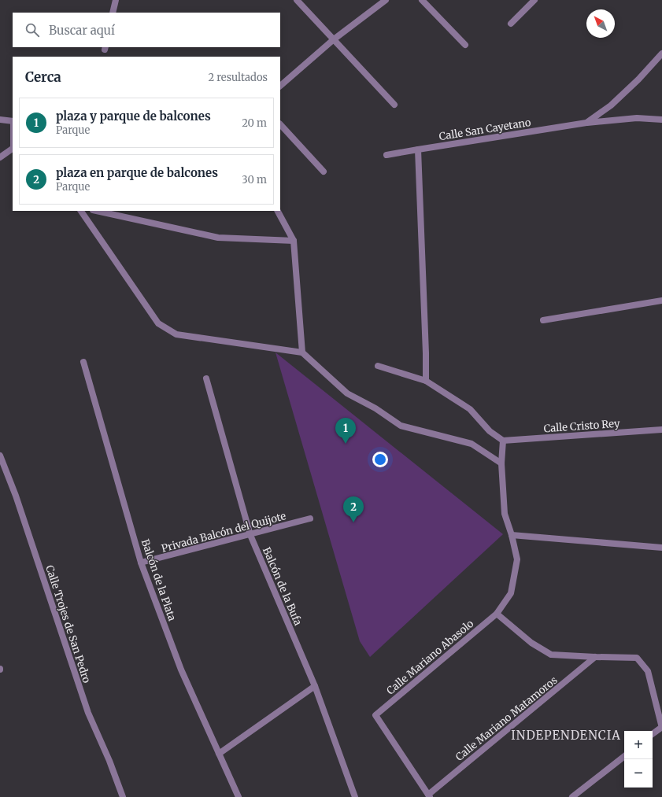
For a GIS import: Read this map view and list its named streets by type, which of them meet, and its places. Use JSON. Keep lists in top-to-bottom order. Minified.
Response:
{"streets":{"street":["Calle San Cayetano","Calle Cristo Rey","Privada Balcón del Quijote","Balcón de la Plata","Balcón de la Bufa","Calle Trojes de San Pedro","Calle Mariano Abasolo","Calle Mariano Matamoros"]},"crossings":[["Calle Cristo Rey","Calle Mariano Abasolo"],["Privada Balcón del Quijote","Balcón de la Plata"],["Privada Balcón del Quijote","Balcón de la Bufa"],["Calle Mariano Abasolo","Calle Mariano Matamoros"]],"districts":["INDEPENDENCIA"],"north":"top left","page":{"search":"Buscar aquí","heading":["Cerca","2 resultados"],"list":[{"mark":"1","name":"plaza y parque de balcones","note":"Parque","value":"20 m"},{"mark":"2","name":"plaza en parque de balcones","note":"Parque","value":"30 m"}],"pins":["1","2"],"map_buttons":["+","−"]}}
